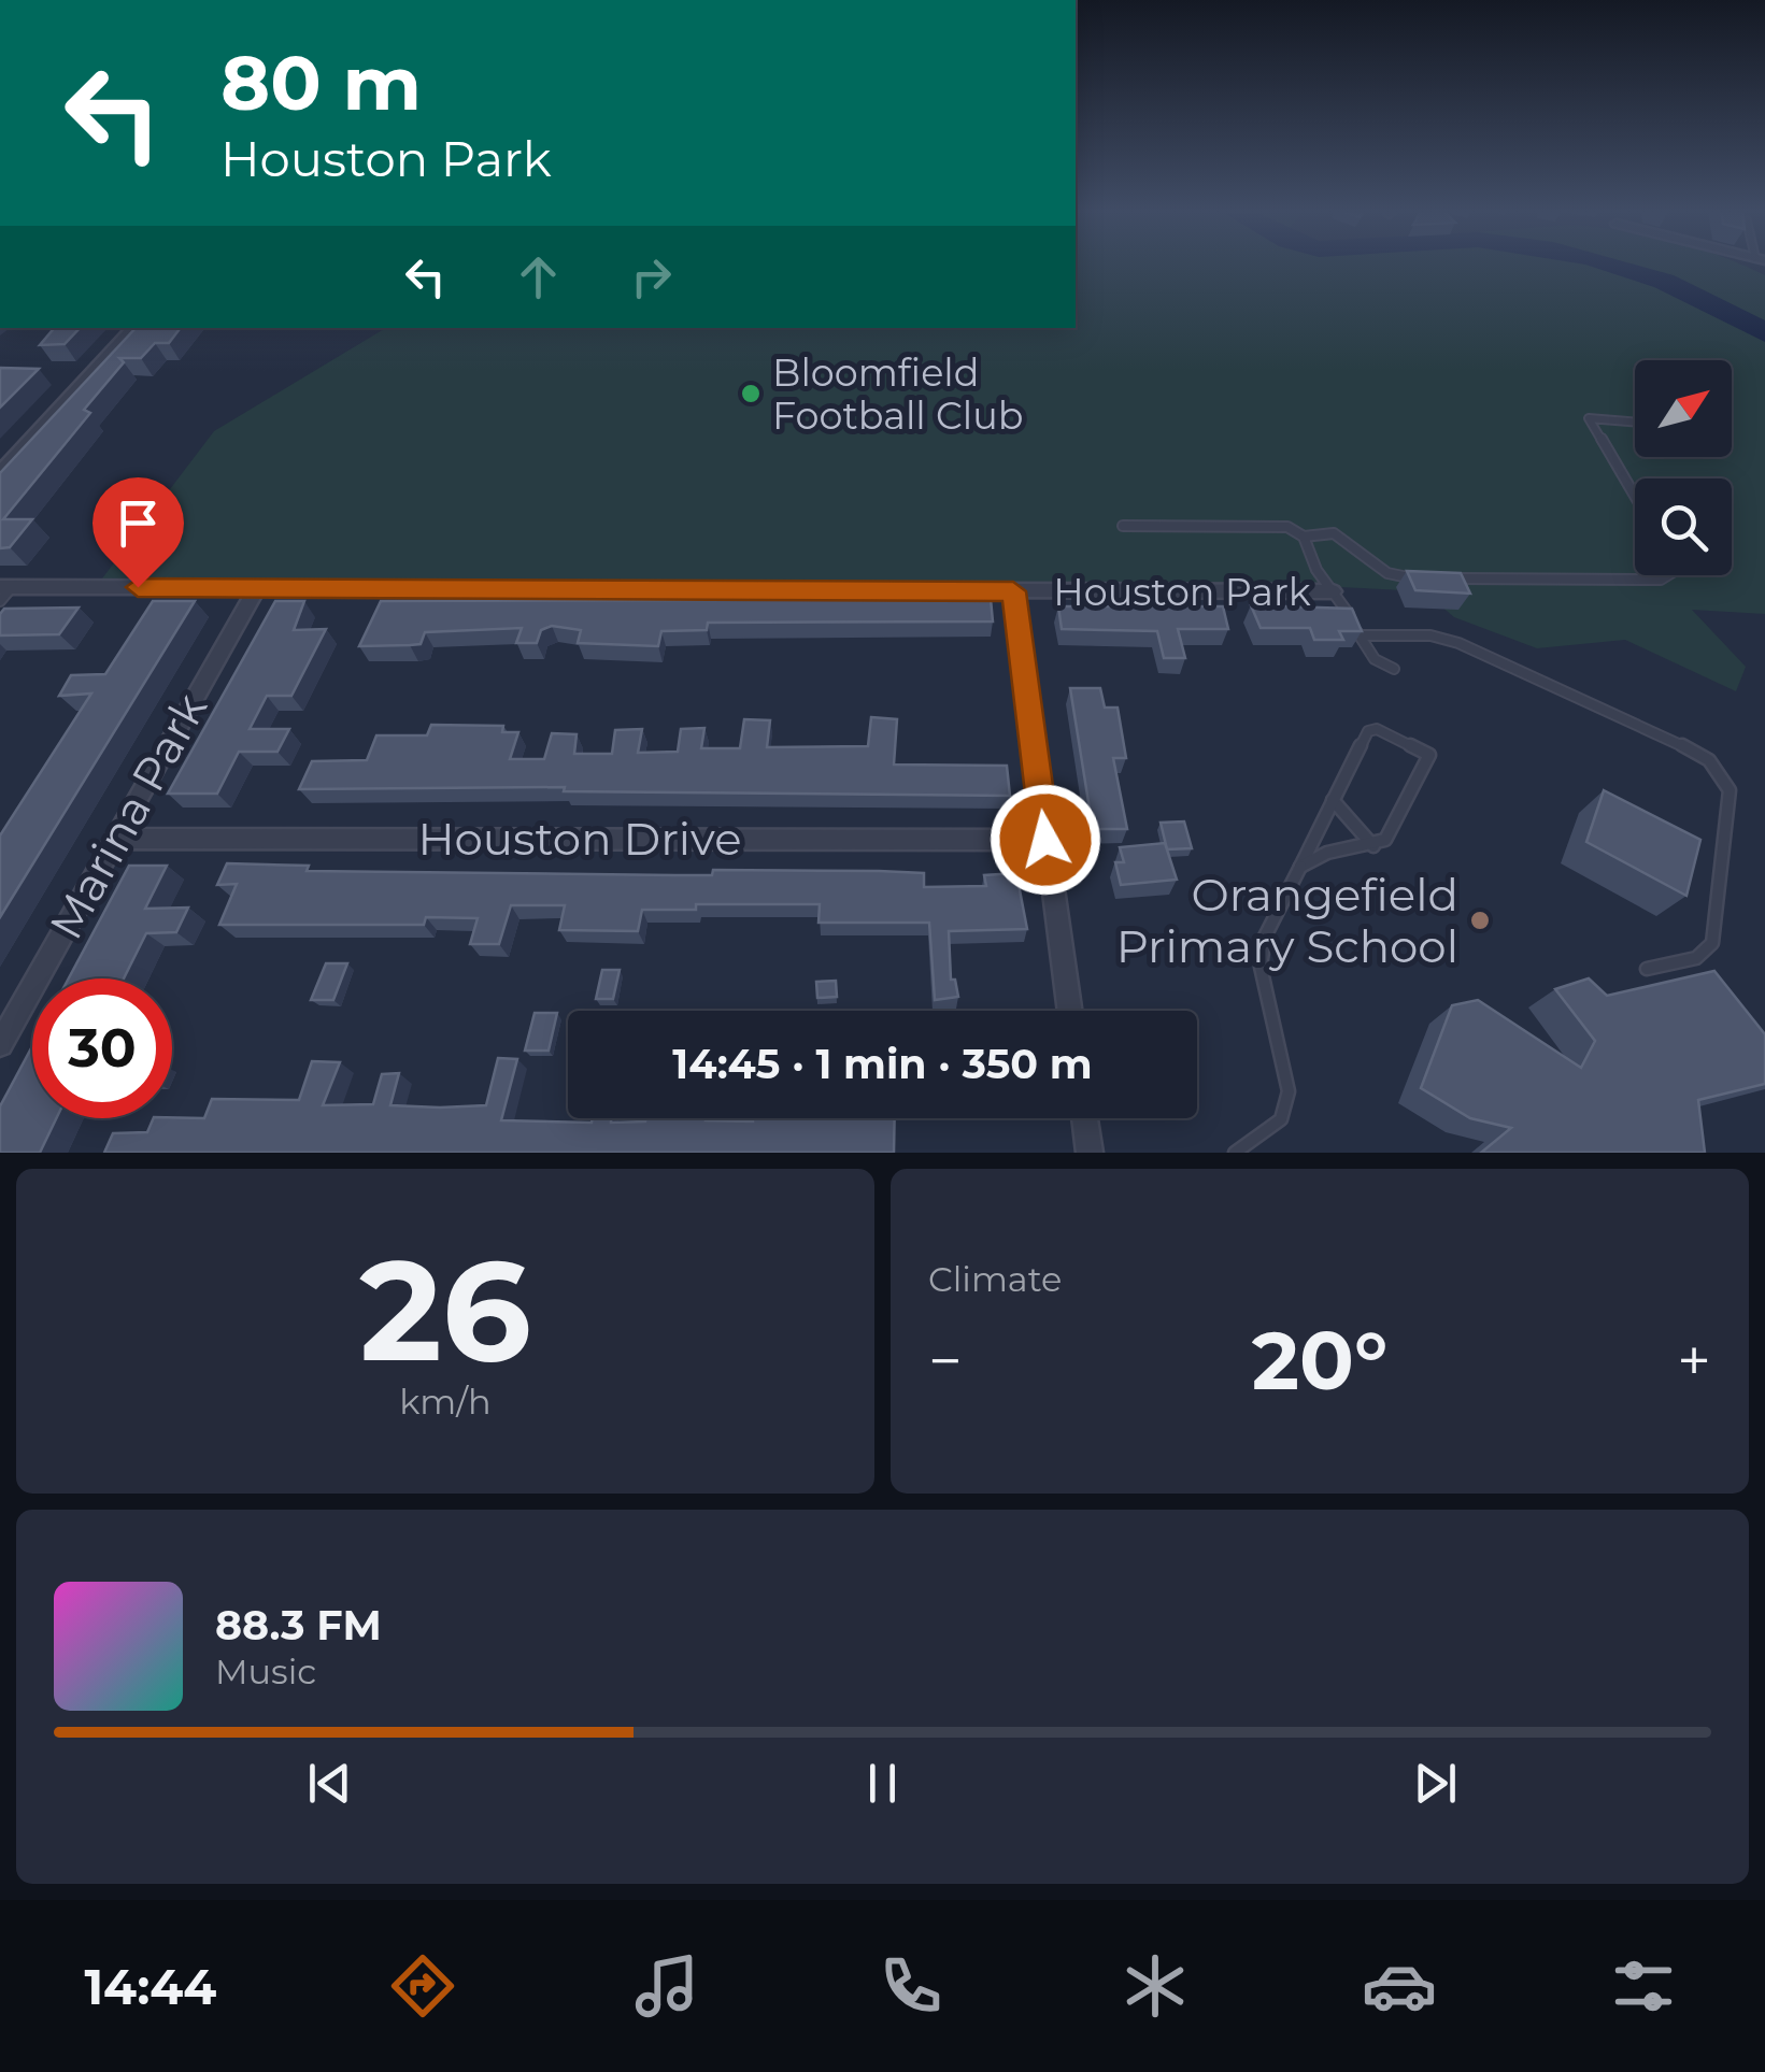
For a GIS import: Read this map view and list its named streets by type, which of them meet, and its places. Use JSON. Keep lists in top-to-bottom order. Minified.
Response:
{"streets":{"street":["Houston Park","Marina Park","Houston Drive"]},"crossings":[["Houston Park","Marina Park"],["Marina Park","Houston Drive"]],"places":["Bloomfield Football Club","Orangefield Primary School"],"north":"top right","page":{"turn":["80 m","Houston Park"],"limit":"30","trip":"14:45 · 1 min · 350 m","tile":[["26","km/h"],"Climate"],"heat":["−","20°","+"],"song":["88.3 FM","Music"],"tabs":"14:44"}}
